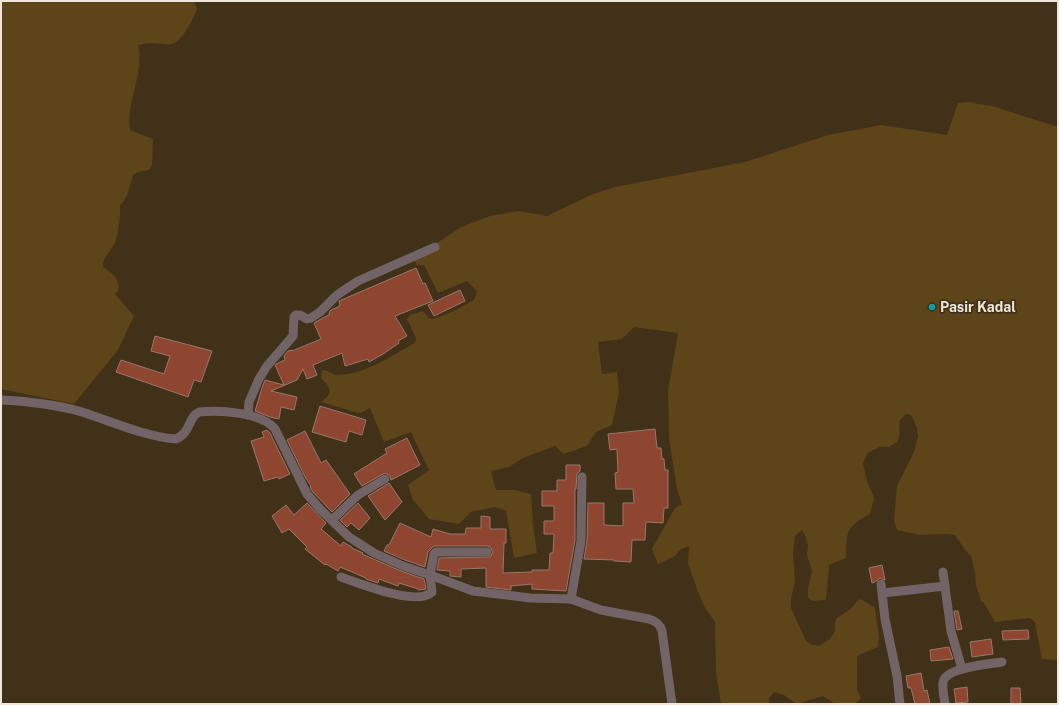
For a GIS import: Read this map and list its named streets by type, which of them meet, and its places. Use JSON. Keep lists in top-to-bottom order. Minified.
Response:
{"places":["Pasir Kadal"]}
